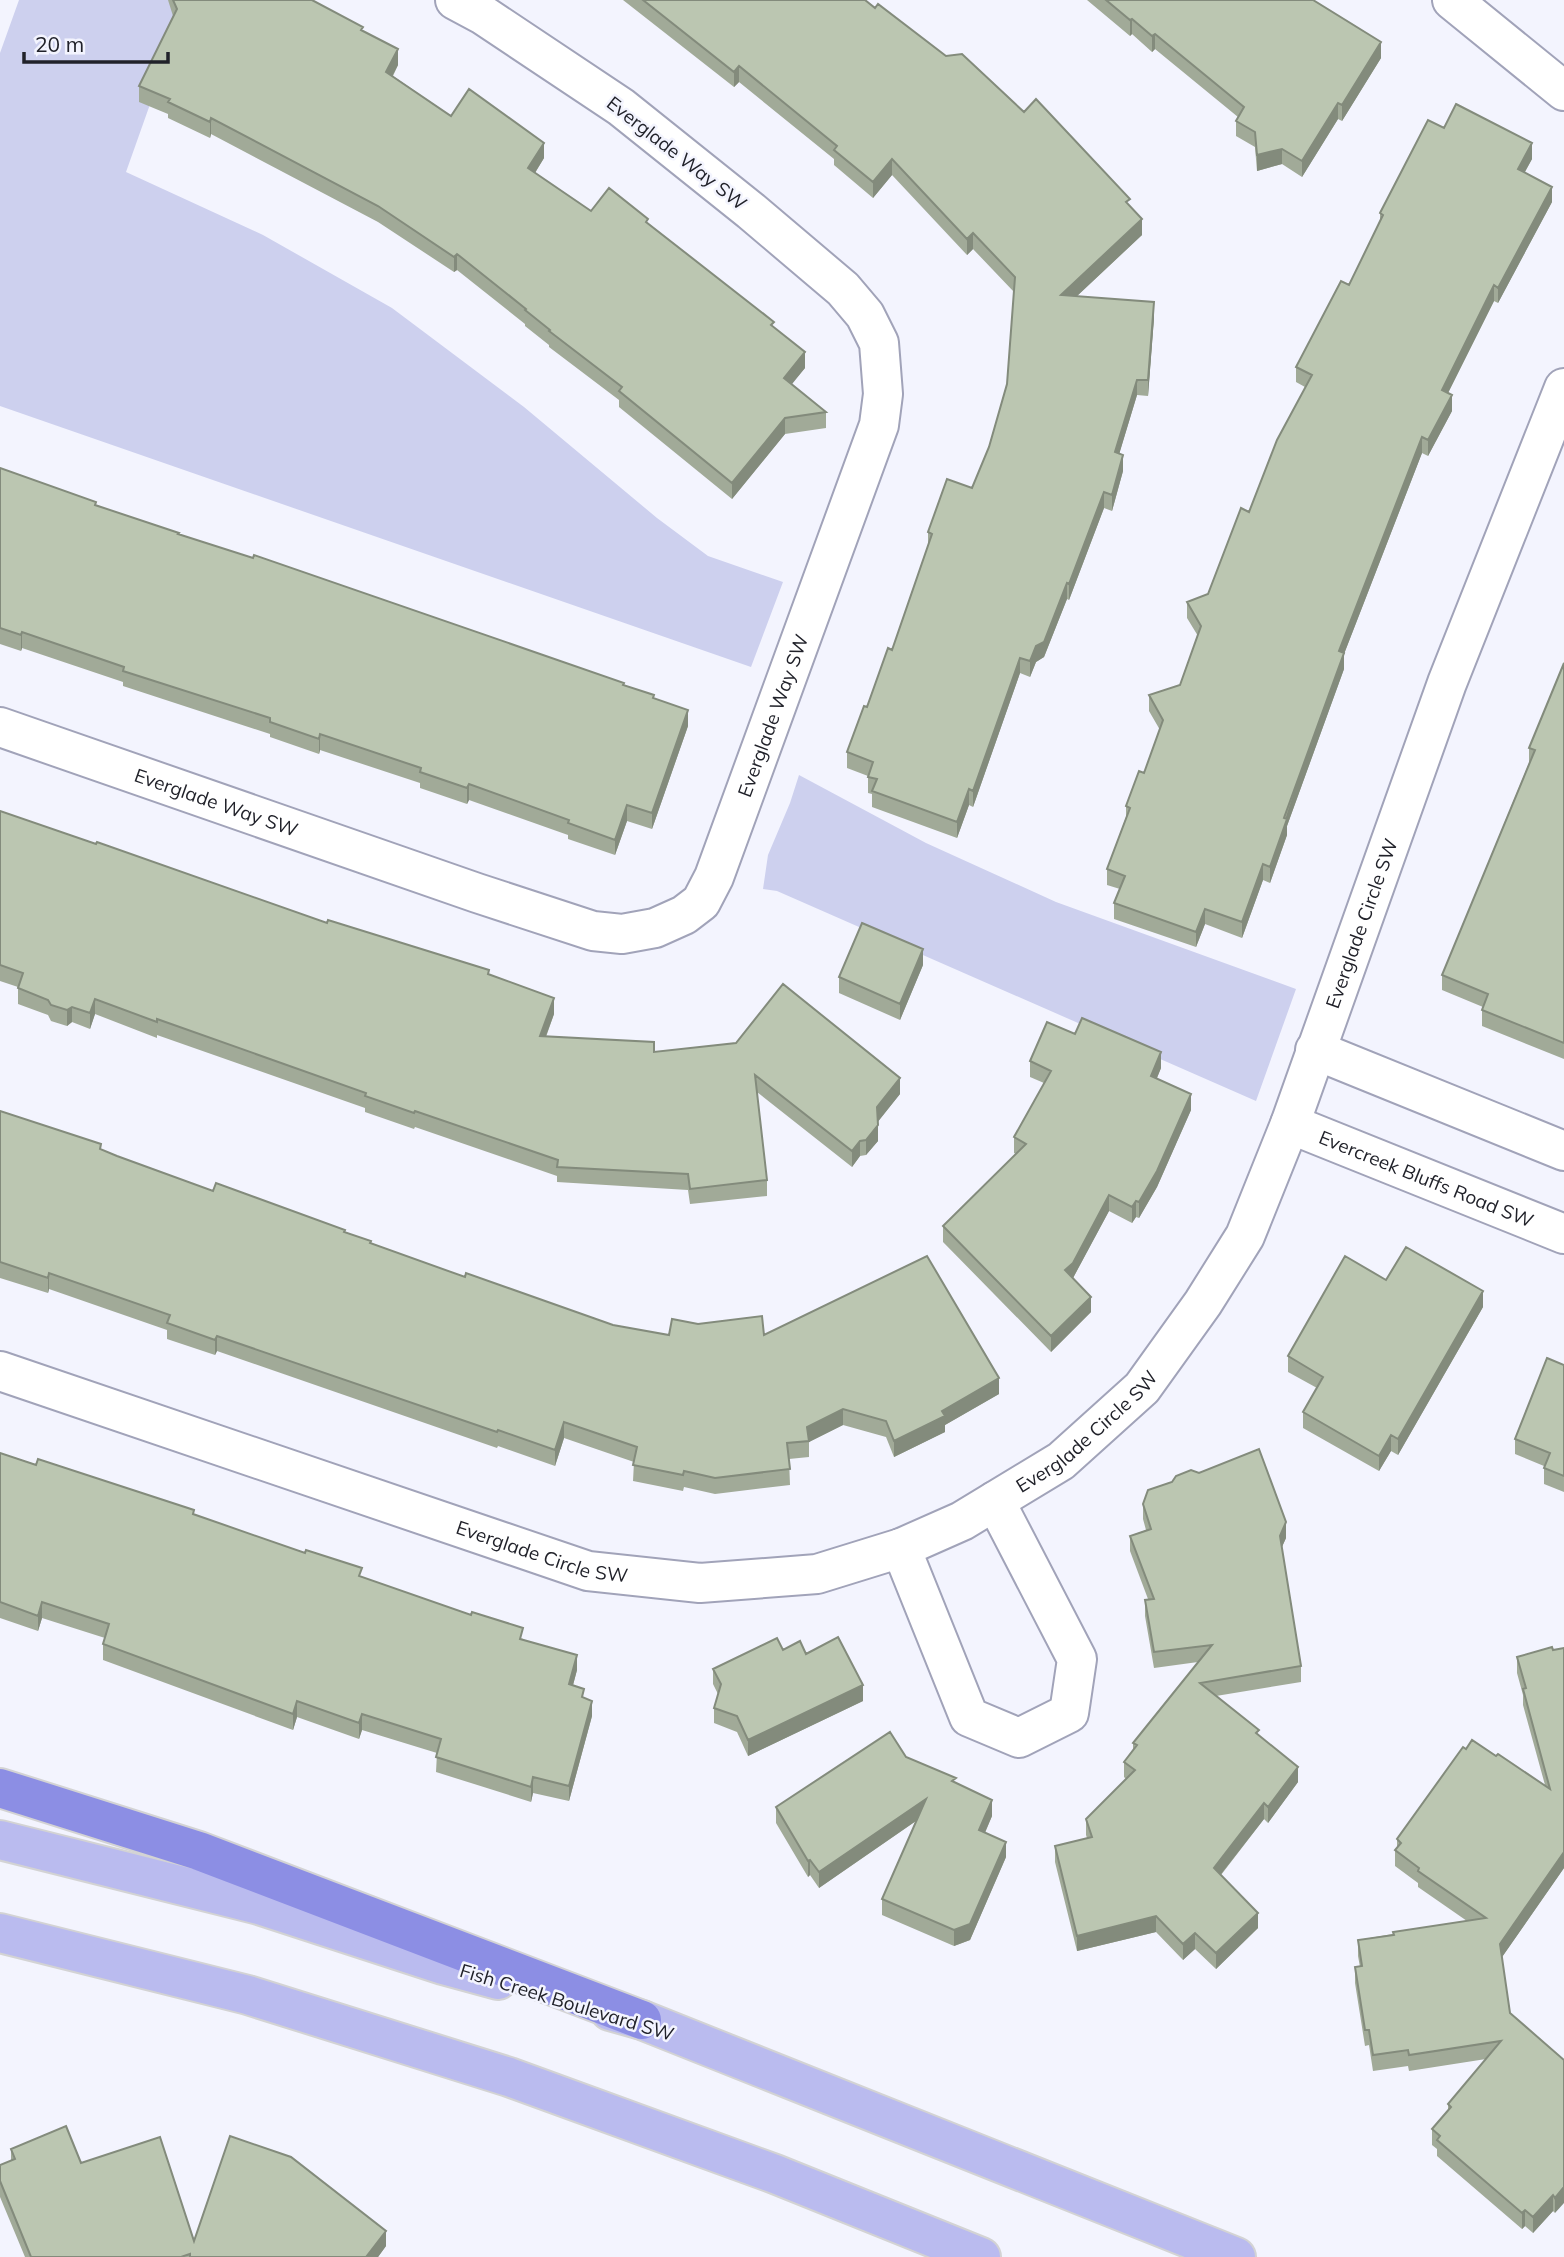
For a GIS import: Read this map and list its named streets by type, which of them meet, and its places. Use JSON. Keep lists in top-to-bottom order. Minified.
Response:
{"streets":{"main road":["Fish Creek Boulevard SW"],"street":["Everglade Way SW","Everglade Circle SW","Evercreek Bluffs Road SW"]},"crossings":[["Everglade Circle SW","Evercreek Bluffs Road SW"]],"scale_bar":"20 m"}
